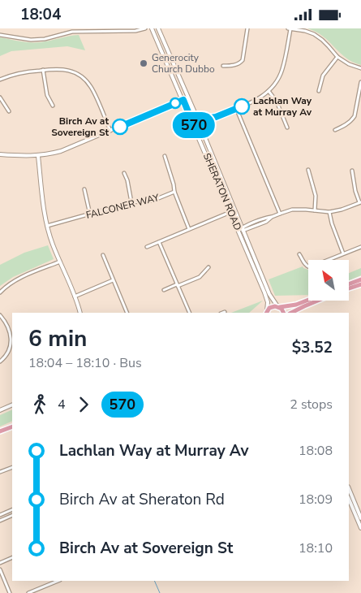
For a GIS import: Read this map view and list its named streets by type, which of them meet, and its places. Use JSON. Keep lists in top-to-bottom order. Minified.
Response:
{"streets":{"street":["SHERATON ROAD","FALCONER WAY"]},"places":["Generocity Church Dubbo","Lachlan Way at Murray Av","Birch Av at Sovereign St"],"lines":["bus line 570"],"north":"top left","page":{"status":"18:04","on_map":"570","heading":["6 min","18:04 – 18:10 · Bus","$3.52"],"legs":["4","570","2 stops"],"list":[{"name":"Lachlan Way at Murray Av","value":"18:08"},{"name":"Birch Av at Sheraton Rd","value":"18:09"},{"name":"Birch Av at Sovereign St","value":"18:10"}]}}
